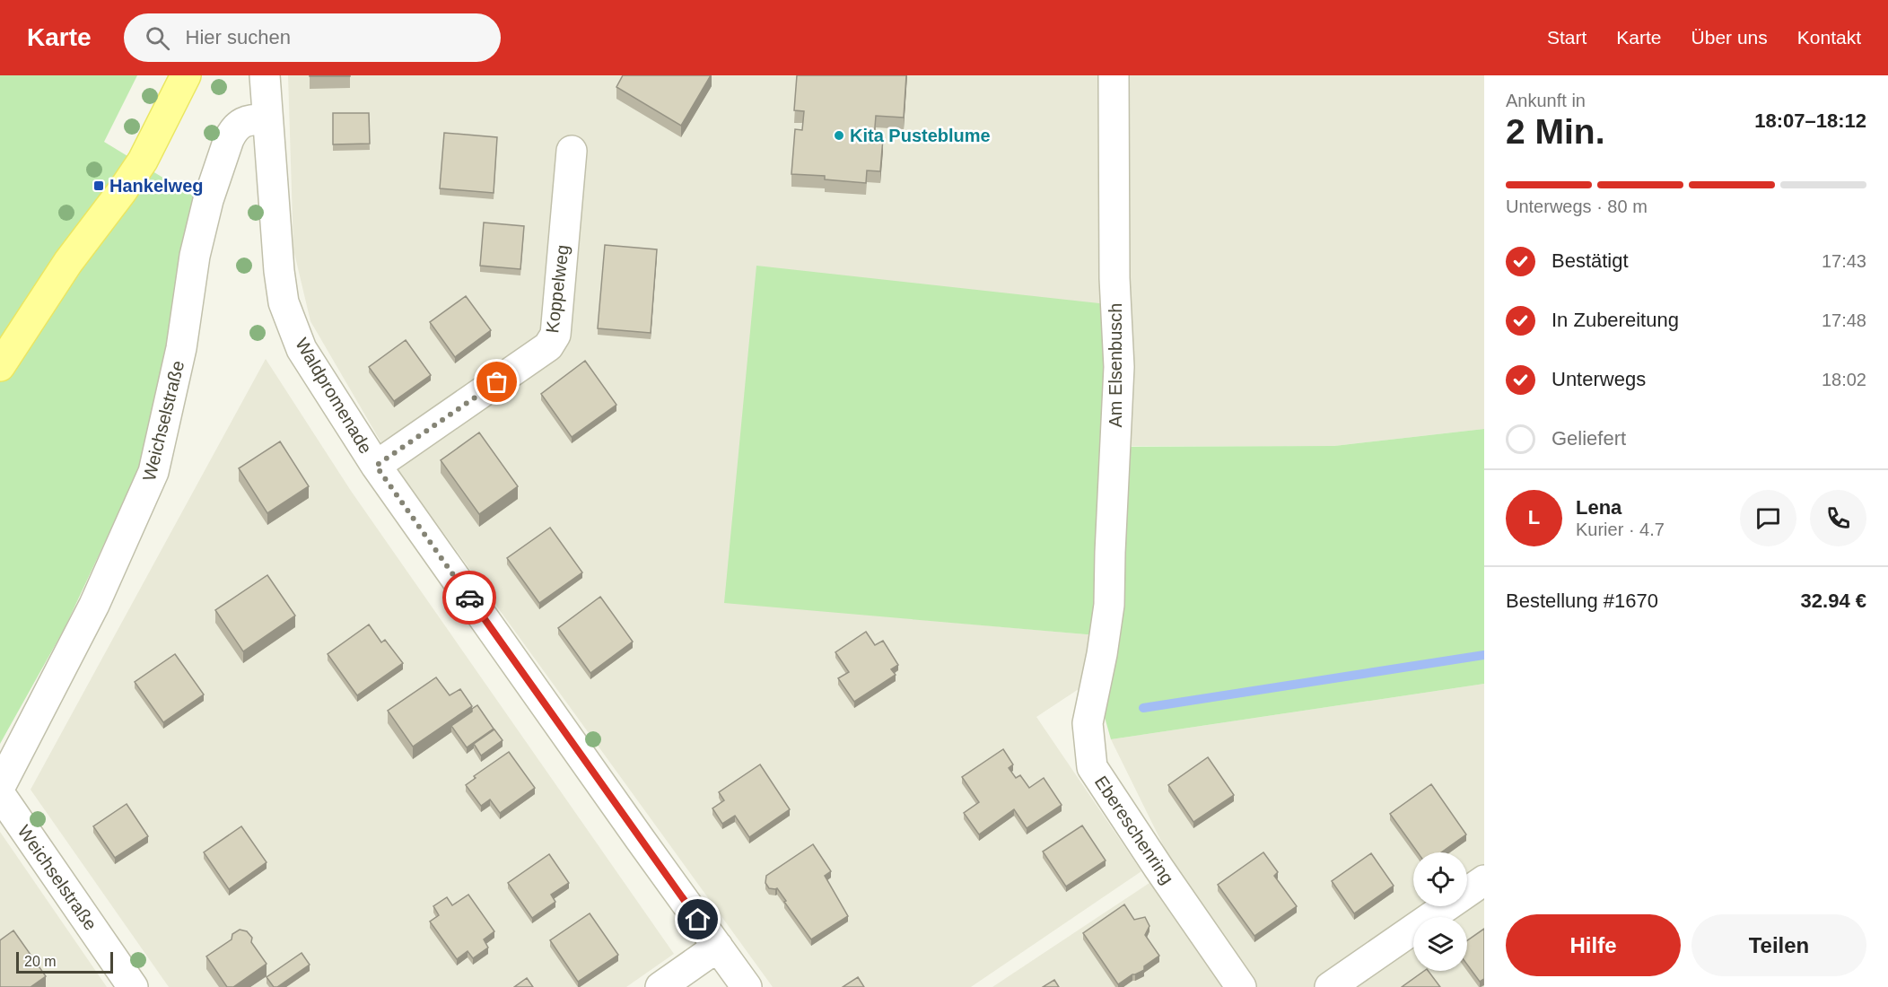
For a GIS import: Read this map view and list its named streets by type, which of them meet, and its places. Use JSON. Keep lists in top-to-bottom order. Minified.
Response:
{"streets":{"street":["Koppelweg","Am Elsenbusch","Waldpromenade","Weichselstraße","Ebereschenring"]},"crossings":[["Koppelweg","Waldpromenade"],["Am Elsenbusch","Ebereschenring"],["Waldpromenade","Weichselstraße"]],"places":{"other":["Kita Pusteblume"],"transit":["Hankelweg"]},"scale_bar":"20 m","page":{"header":"Karte","search":"Hier suchen","nav":["Start","Karte","Über uns","Kontakt"],"heading":["2 Min.","Ankunft in","18:07–18:12"],"panel":["Lena","Kurier · 4.7","Bestellung #1670","32.94 €"],"bar":"Unterwegs · 80 m","list":[["Bestätigt","17:43"],["In Zubereitung","17:48"],["Unterwegs","18:02"],"Geliefert"],"round":"L","buttons":["Hilfe","Teilen"],"scale":"20 m"}}
